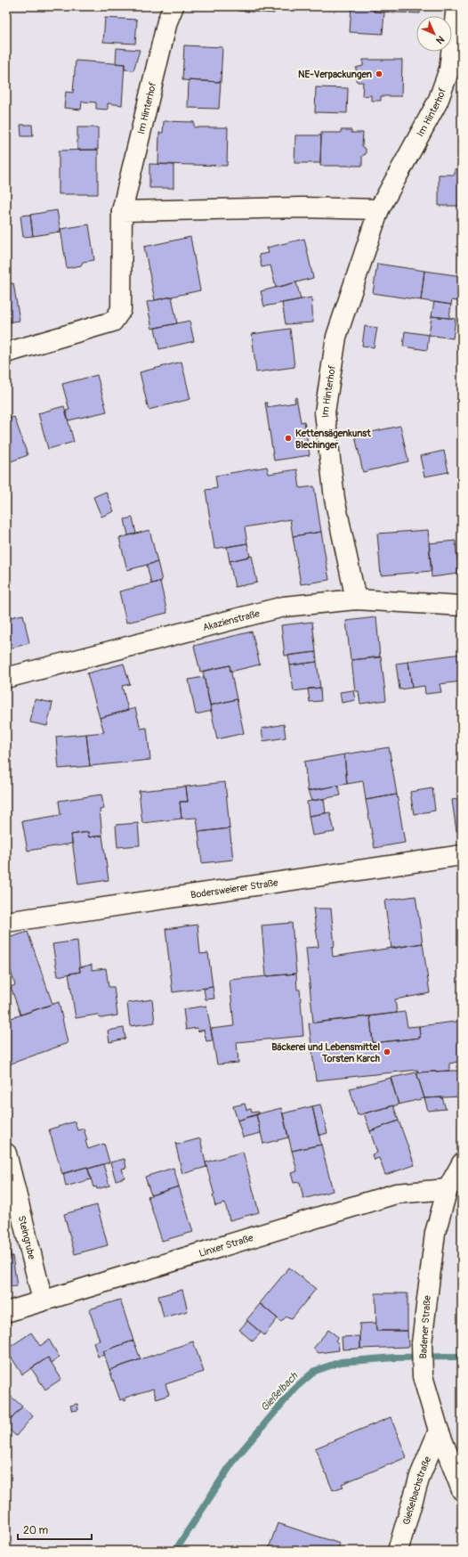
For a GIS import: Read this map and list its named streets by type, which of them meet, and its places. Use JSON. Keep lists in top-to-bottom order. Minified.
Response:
{"streets":{"street":["Im Hinterhof","Akazienstraße","Bodersweierer Straße","Steingrube","Linxer Straße","Badener Straße","Gießelbachstraße"]},"crossings":[["Im Hinterhof","Akazienstraße"],["Steingrube","Linxer Straße"],["Linxer Straße","Badener Straße"],["Badener Straße","Gießelbachstraße"]],"water":["Gießelbach"],"places":["NE-Verpackungen","Kettensägenkunst Blechinger","Bäckerei und Lebensmittel Torsten Karch"],"scale_bar":"20 m","north":"bottom right"}
